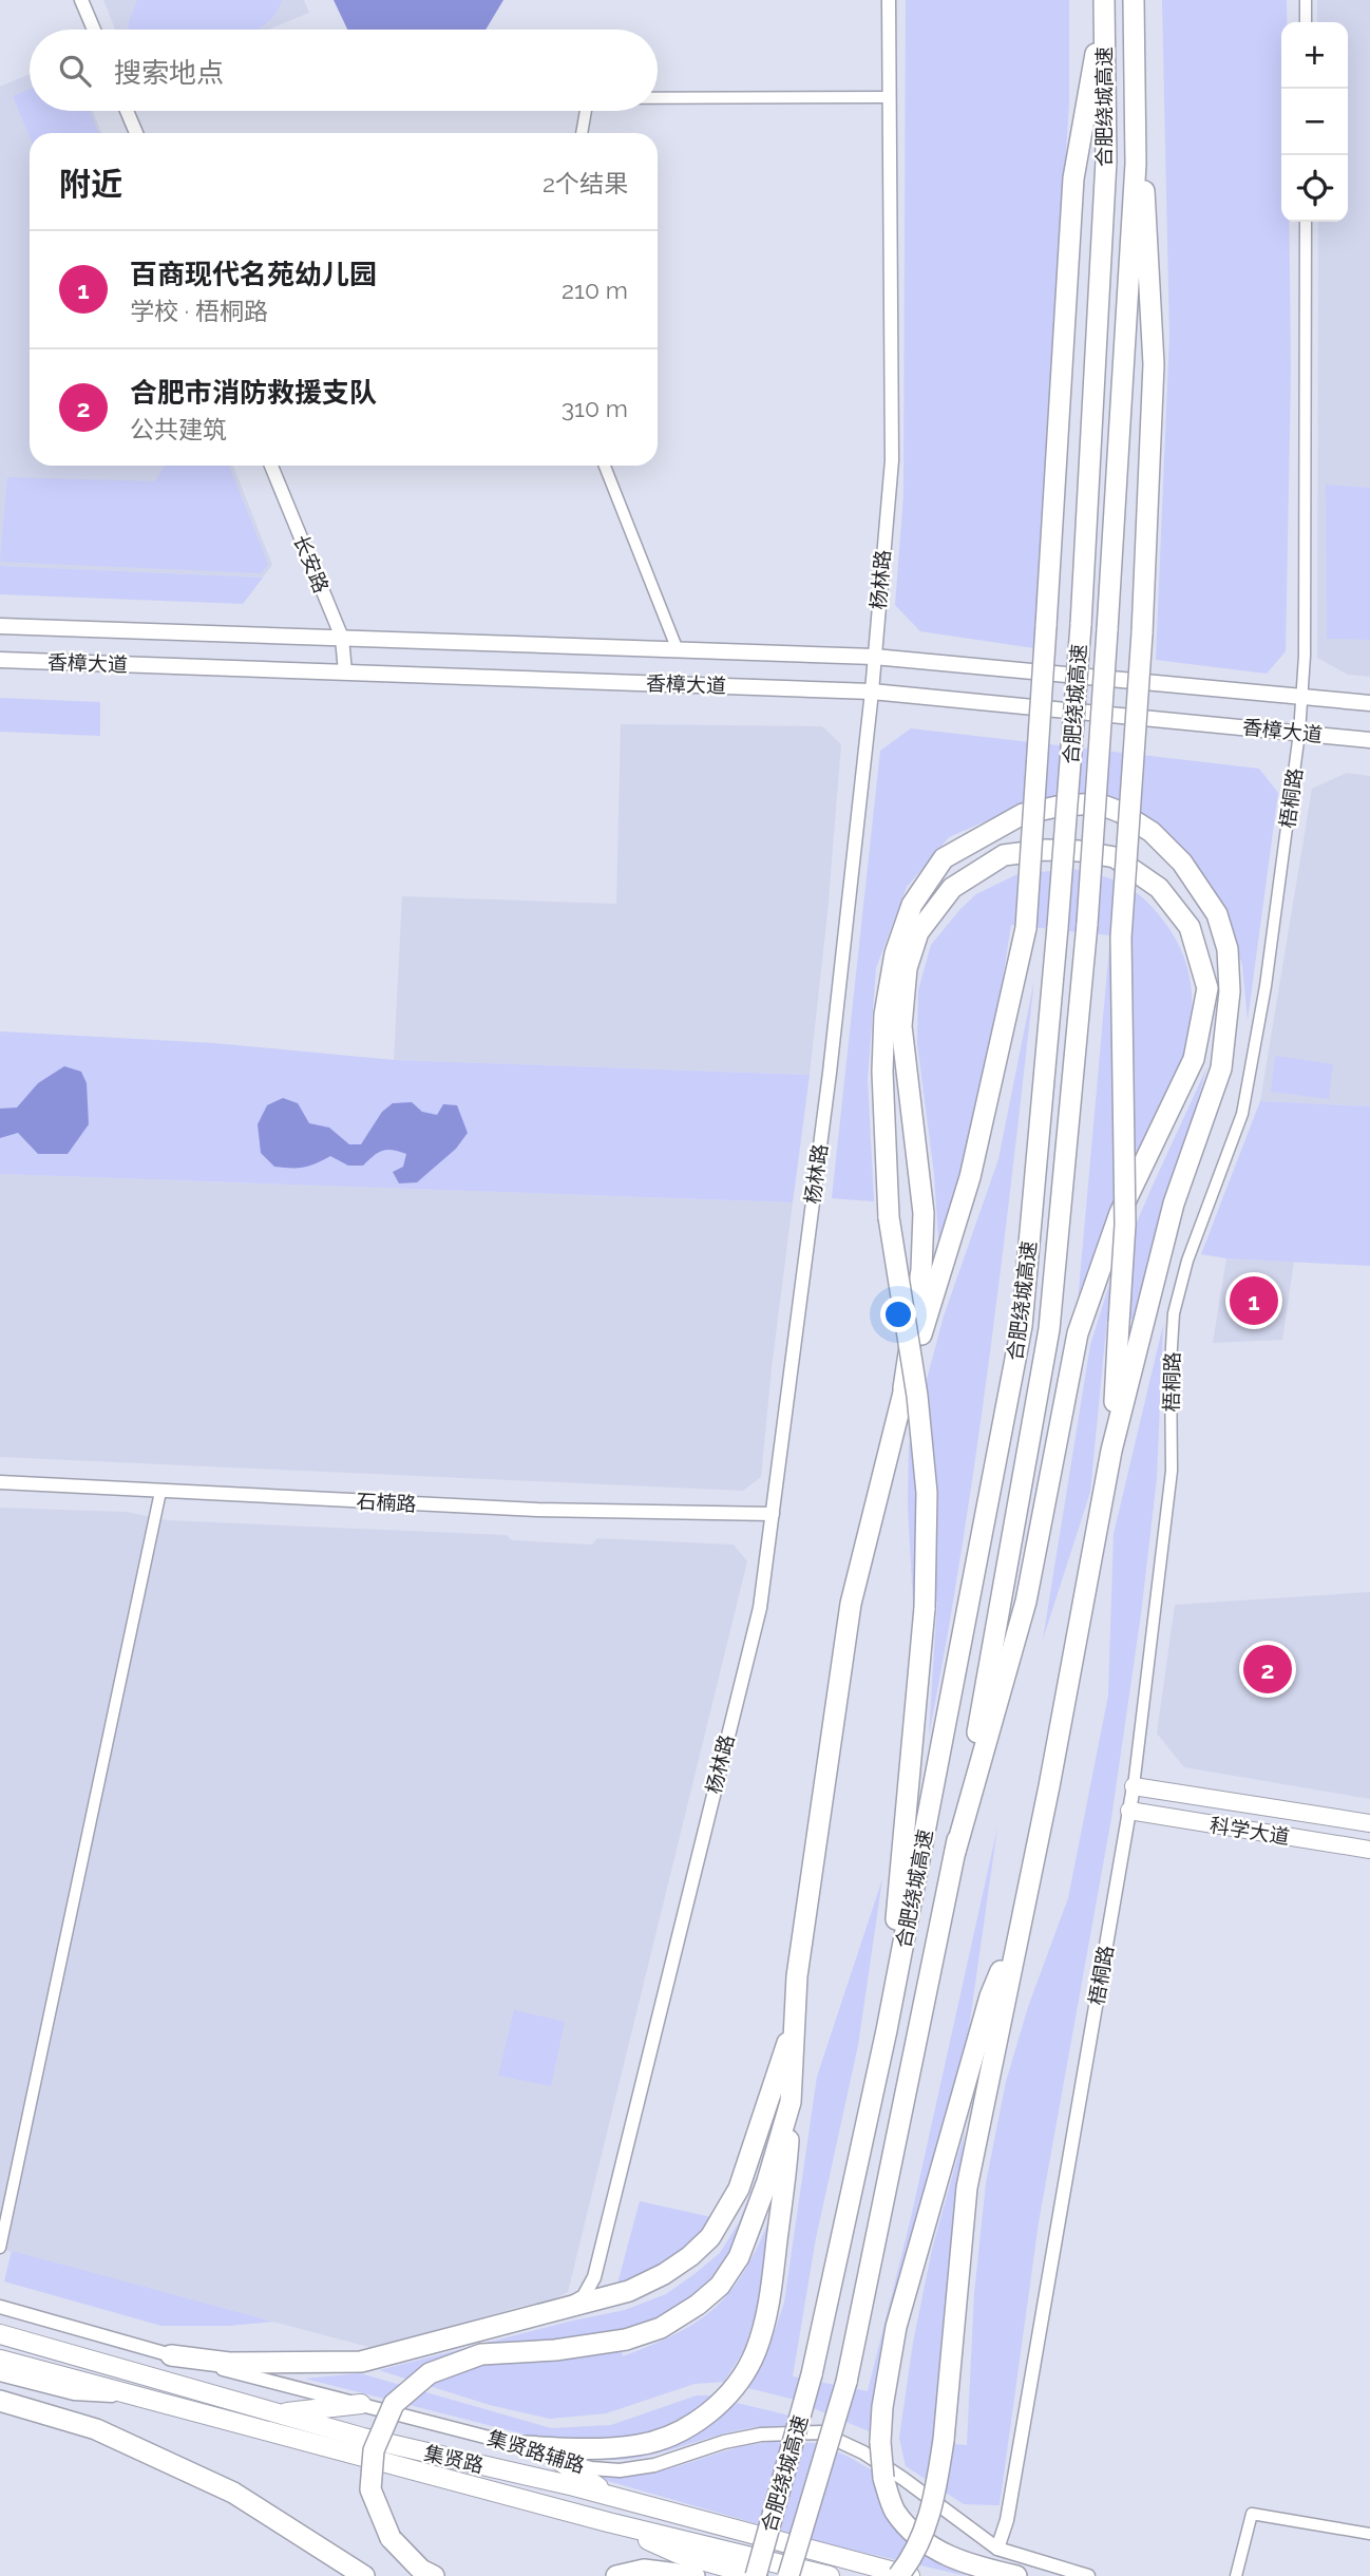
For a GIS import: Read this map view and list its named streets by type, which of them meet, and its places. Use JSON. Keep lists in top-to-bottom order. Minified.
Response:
{"streets":{"highway":["合肥绕城高速","集贤路"],"main road":["香樟大道","科学大道"],"street":["长安路","杨林路","梧桐路","石楠路","集贤路辅路"]},"crossings":[["长安路","香樟大道"],["杨林路","香樟大道"],["杨林路","石楠路"],["香樟大道","梧桐路"],["梧桐路","科学大道"],["梧桐路","集贤路辅路"]],"page":{"map_buttons":["+","−"],"search":"搜索地点","heading":["附近","2个结果"],"list":[{"mark":"1","name":"百商现代名苑幼儿园","note":"学校 · 梧桐路","value":"210 m"},{"mark":"2","name":"合肥市消防救援支队","note":"公共建筑","value":"310 m"}],"pins":["1","2"]}}
